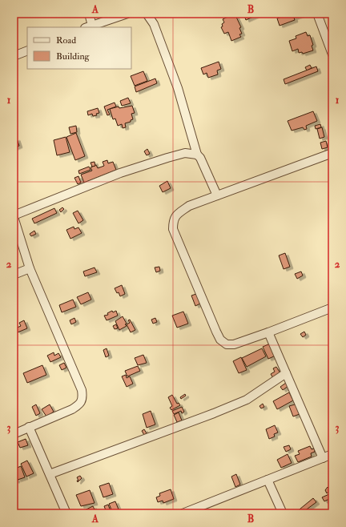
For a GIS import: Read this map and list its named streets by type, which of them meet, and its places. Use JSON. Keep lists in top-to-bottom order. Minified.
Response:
{"legend":["Road","Building"],"grid":{"columns":["A","B"],"rows":["1","2","3"]}}
